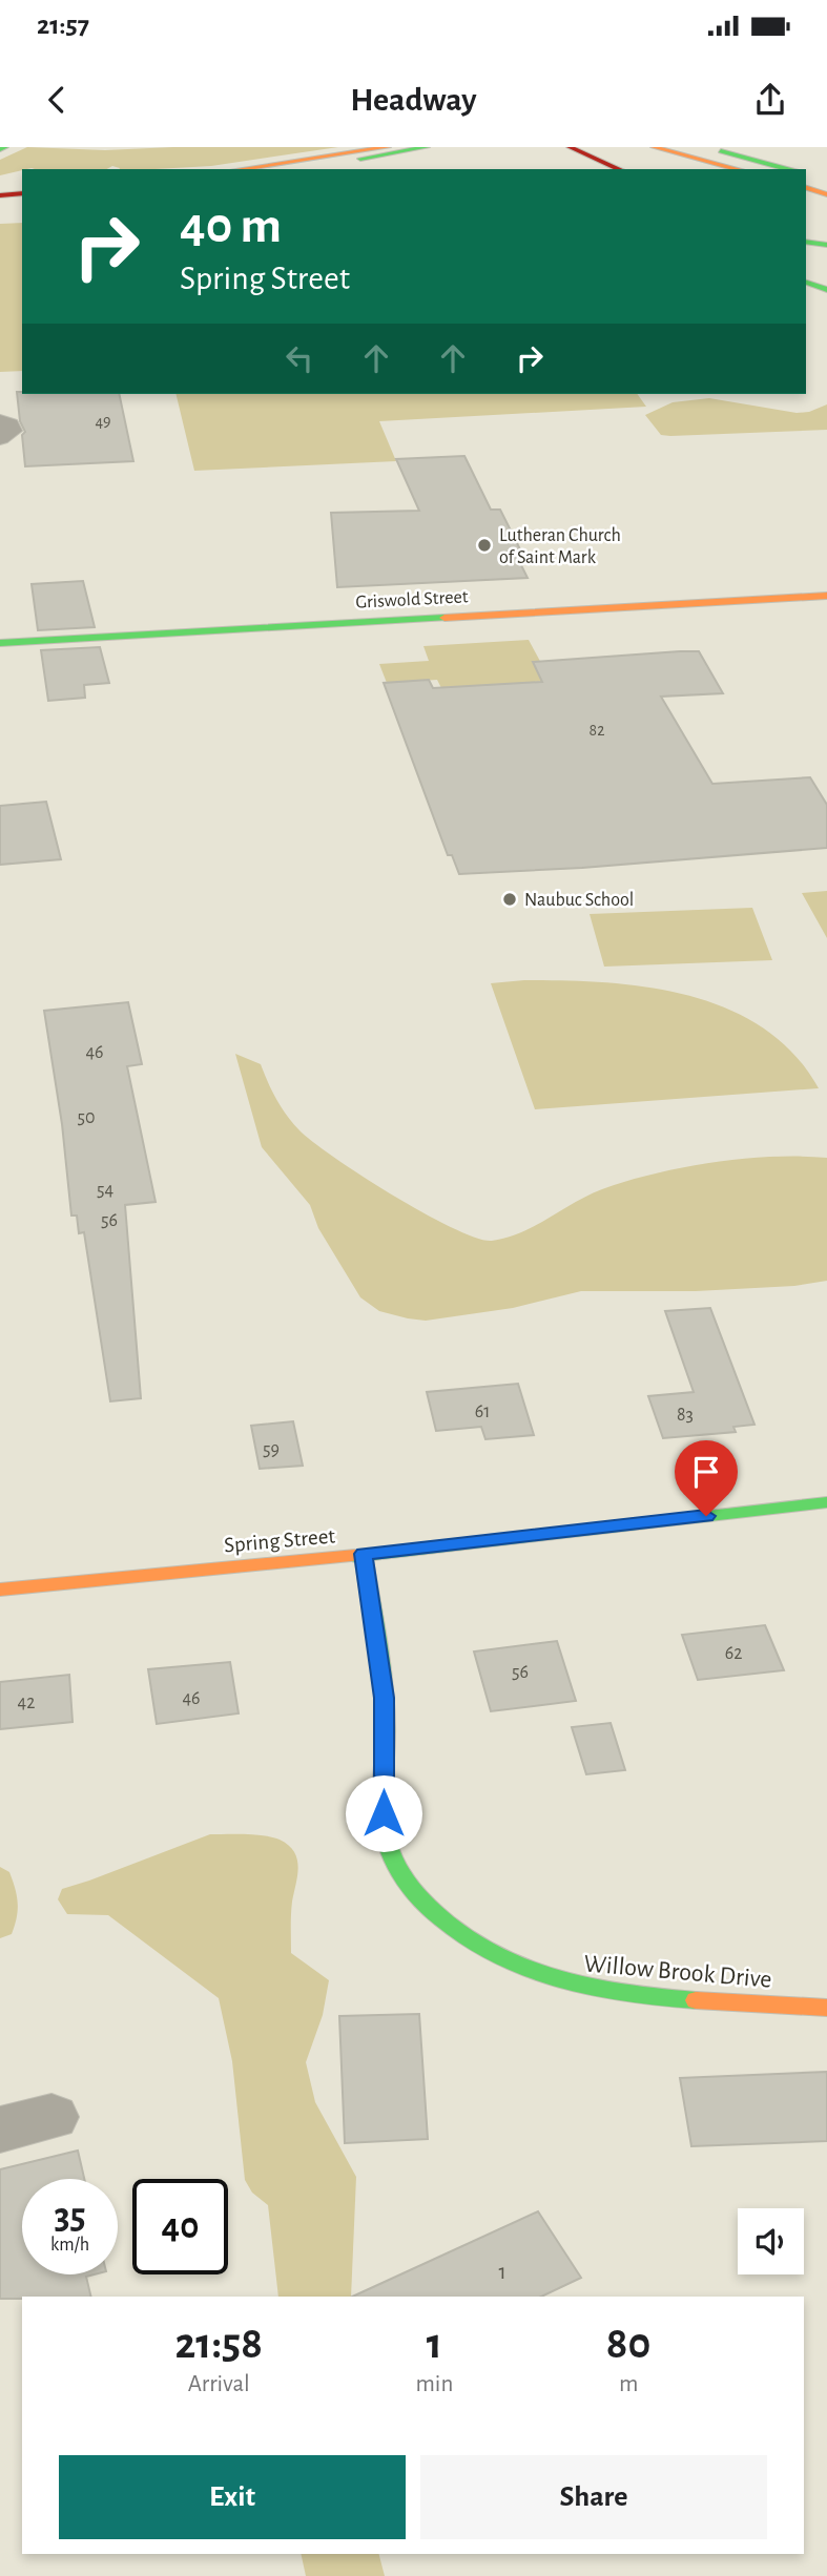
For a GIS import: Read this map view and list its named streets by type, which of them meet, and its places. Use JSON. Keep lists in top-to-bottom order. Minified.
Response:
{"streets":{"main road":["Griswold Street","Spring Street","Willow Brook Drive"]},"crossings":[["Spring Street","Willow Brook Drive"]],"places":["Lutheran Church of Saint Mark","Naubuc School"],"house_numbers":["49","82","46","50","54","56","61","83","59","62","56","46","42","1"],"page":{"status":"21:57","header":"Headway","turn":["40 m","Spring Street"],"speed":"35 km/h","limit":"40","eta":["21:58","Arrival","1","min","80","m"],"buttons":["Exit","Share"]}}
